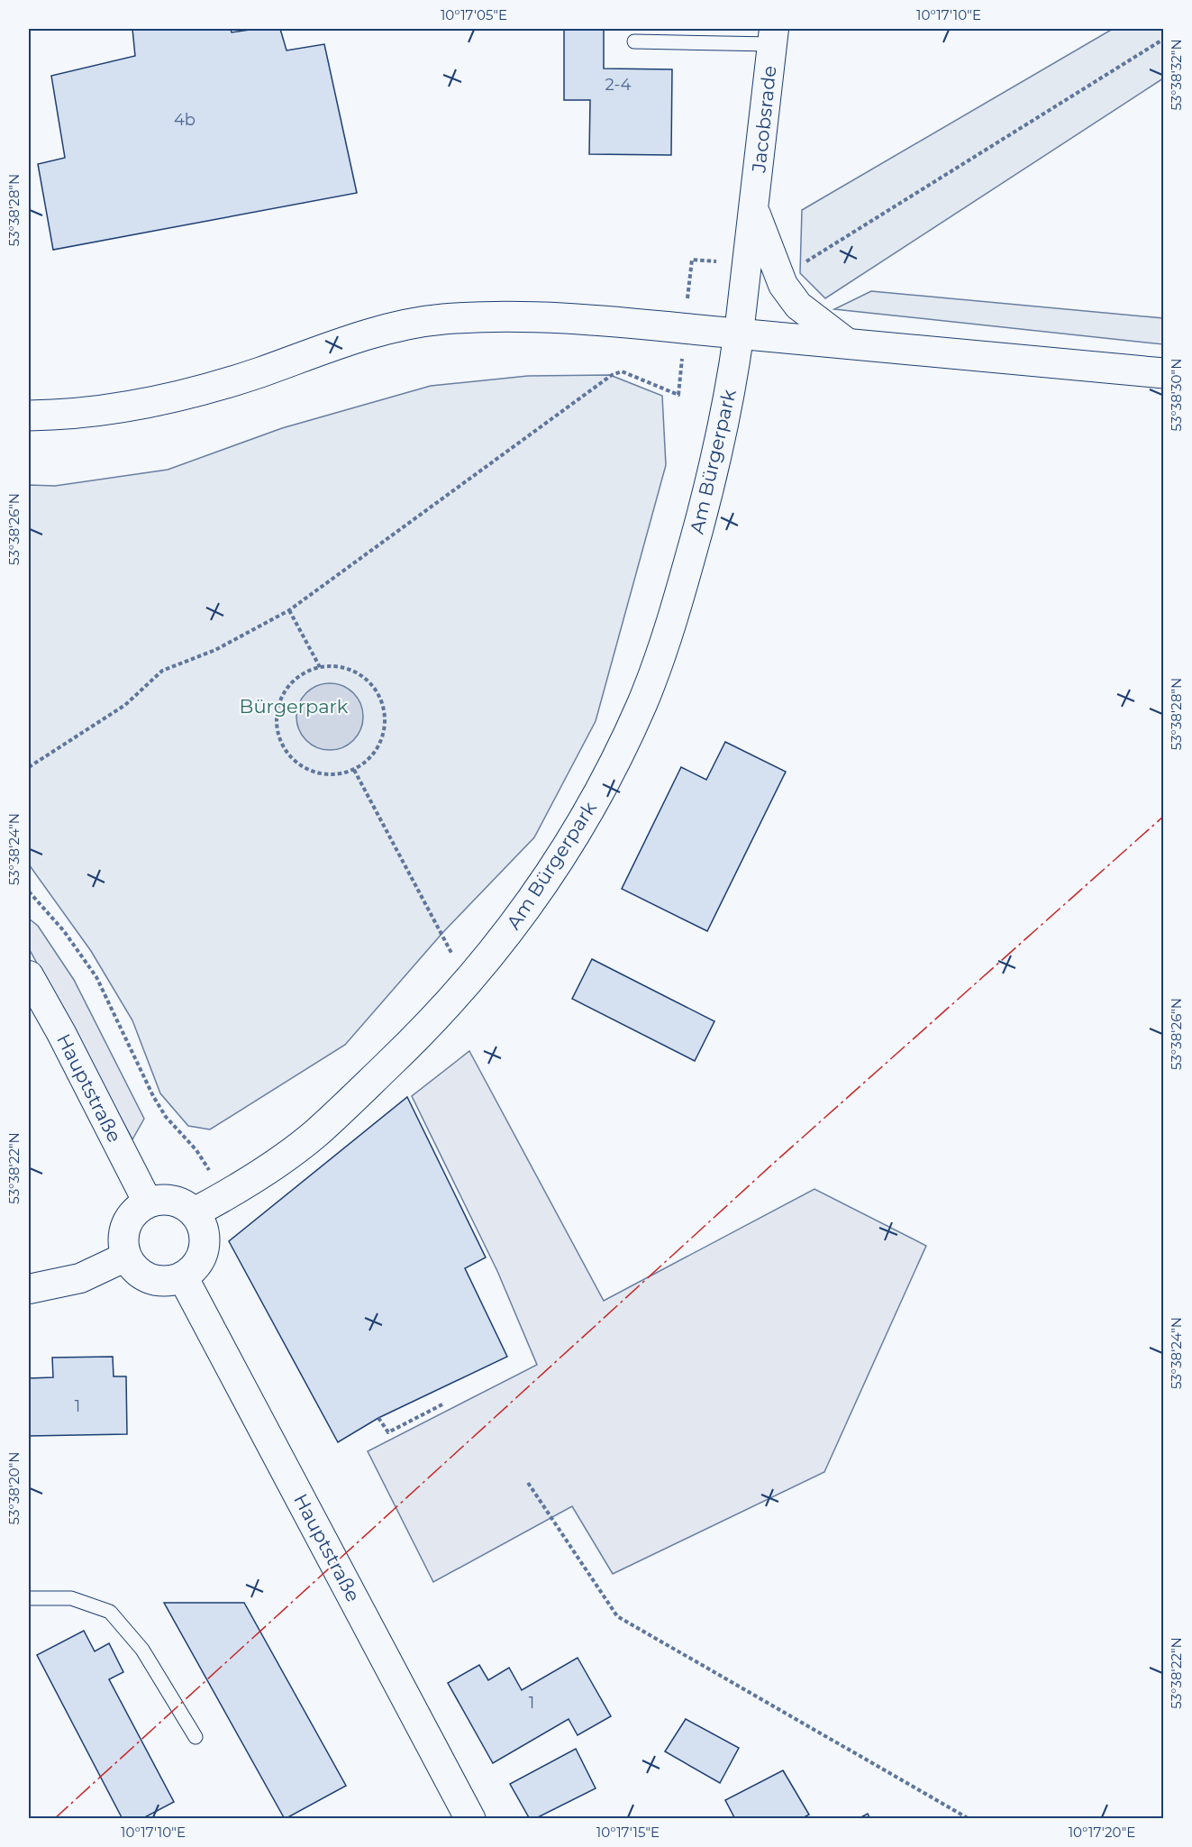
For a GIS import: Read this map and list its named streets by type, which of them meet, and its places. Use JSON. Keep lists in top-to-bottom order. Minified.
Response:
{"streets":{"street":["Jacobsrade","Am Bürgerpark","Hauptstraße"]},"crossings":[["Jacobsrade","Am Bürgerpark"],["Am Bürgerpark","Hauptstraße"]],"parks":["Bürgerpark"],"house_numbers":["2-4","4b","1","1"],"coordinates":["10°17'05\"E","10°17'10\"E","53°38'32\"N","53°38'28\"N","53°38'30\"N","53°38'26\"N","53°38'24\"N","53°38'22\"N","53°38'20\"N","10°17'15\"E","10°17'20\"E"]}
